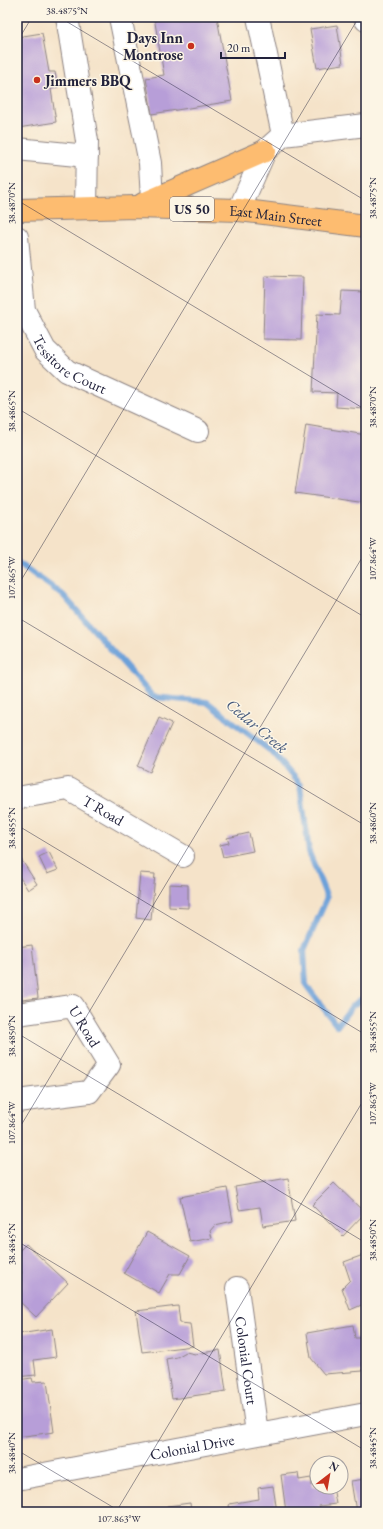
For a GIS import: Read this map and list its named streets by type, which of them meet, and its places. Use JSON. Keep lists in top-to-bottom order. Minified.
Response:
{"streets":{"highway":["US 50","East Main Street"],"street":["Tessitore Court","T Road","U Road","Colonial Court","Colonial Drive"]},"crossings":[["Colonial Court","Colonial Drive"]],"water":["Cedar Creek"],"places":["Days Inn Montrose","Jimmers BBQ"],"scale_bar":"20 m","north":"top right","coordinates":["38.4875°N","38.4870°N","38.4865°N","107.864°W","107.865°W","38.4860°N","38.4855°N","38.4850°N","107.863°W","38.4845°N","38.4840°N"]}
